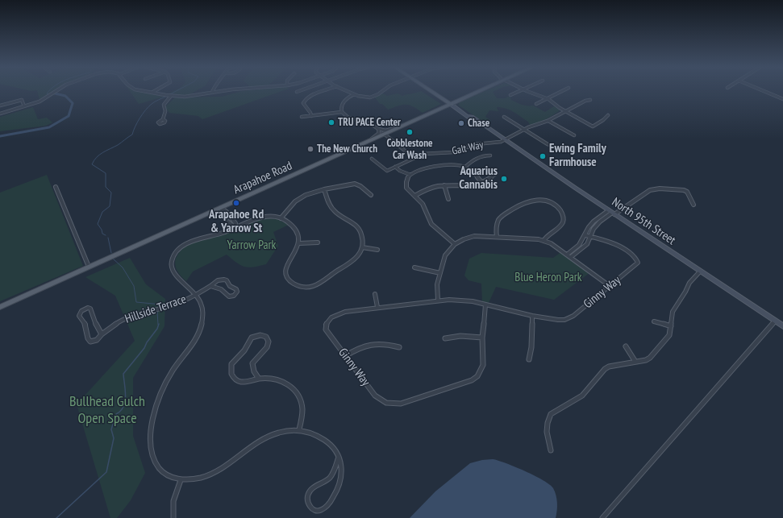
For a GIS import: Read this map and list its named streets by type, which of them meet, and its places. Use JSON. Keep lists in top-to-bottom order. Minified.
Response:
{"streets":{"main road":["Arapahoe Road","North 95th Street"],"street":["Galt Way","Ginny Way","Hillside Terrace"]},"crossings":[["Galt Way","North 95th Street"],["Arapahoe Road","North 95th Street"]],"parks":["Yarrow Park","Blue Heron Park","Bullhead Gulch Open Space"],"places":["TRU PACE Center","Chase","Cobblestone Car Wash","The New Church","Ewing Family Farmhouse","Aquarius Cannabis","Arapahoe Rd & Yarrow St"]}
